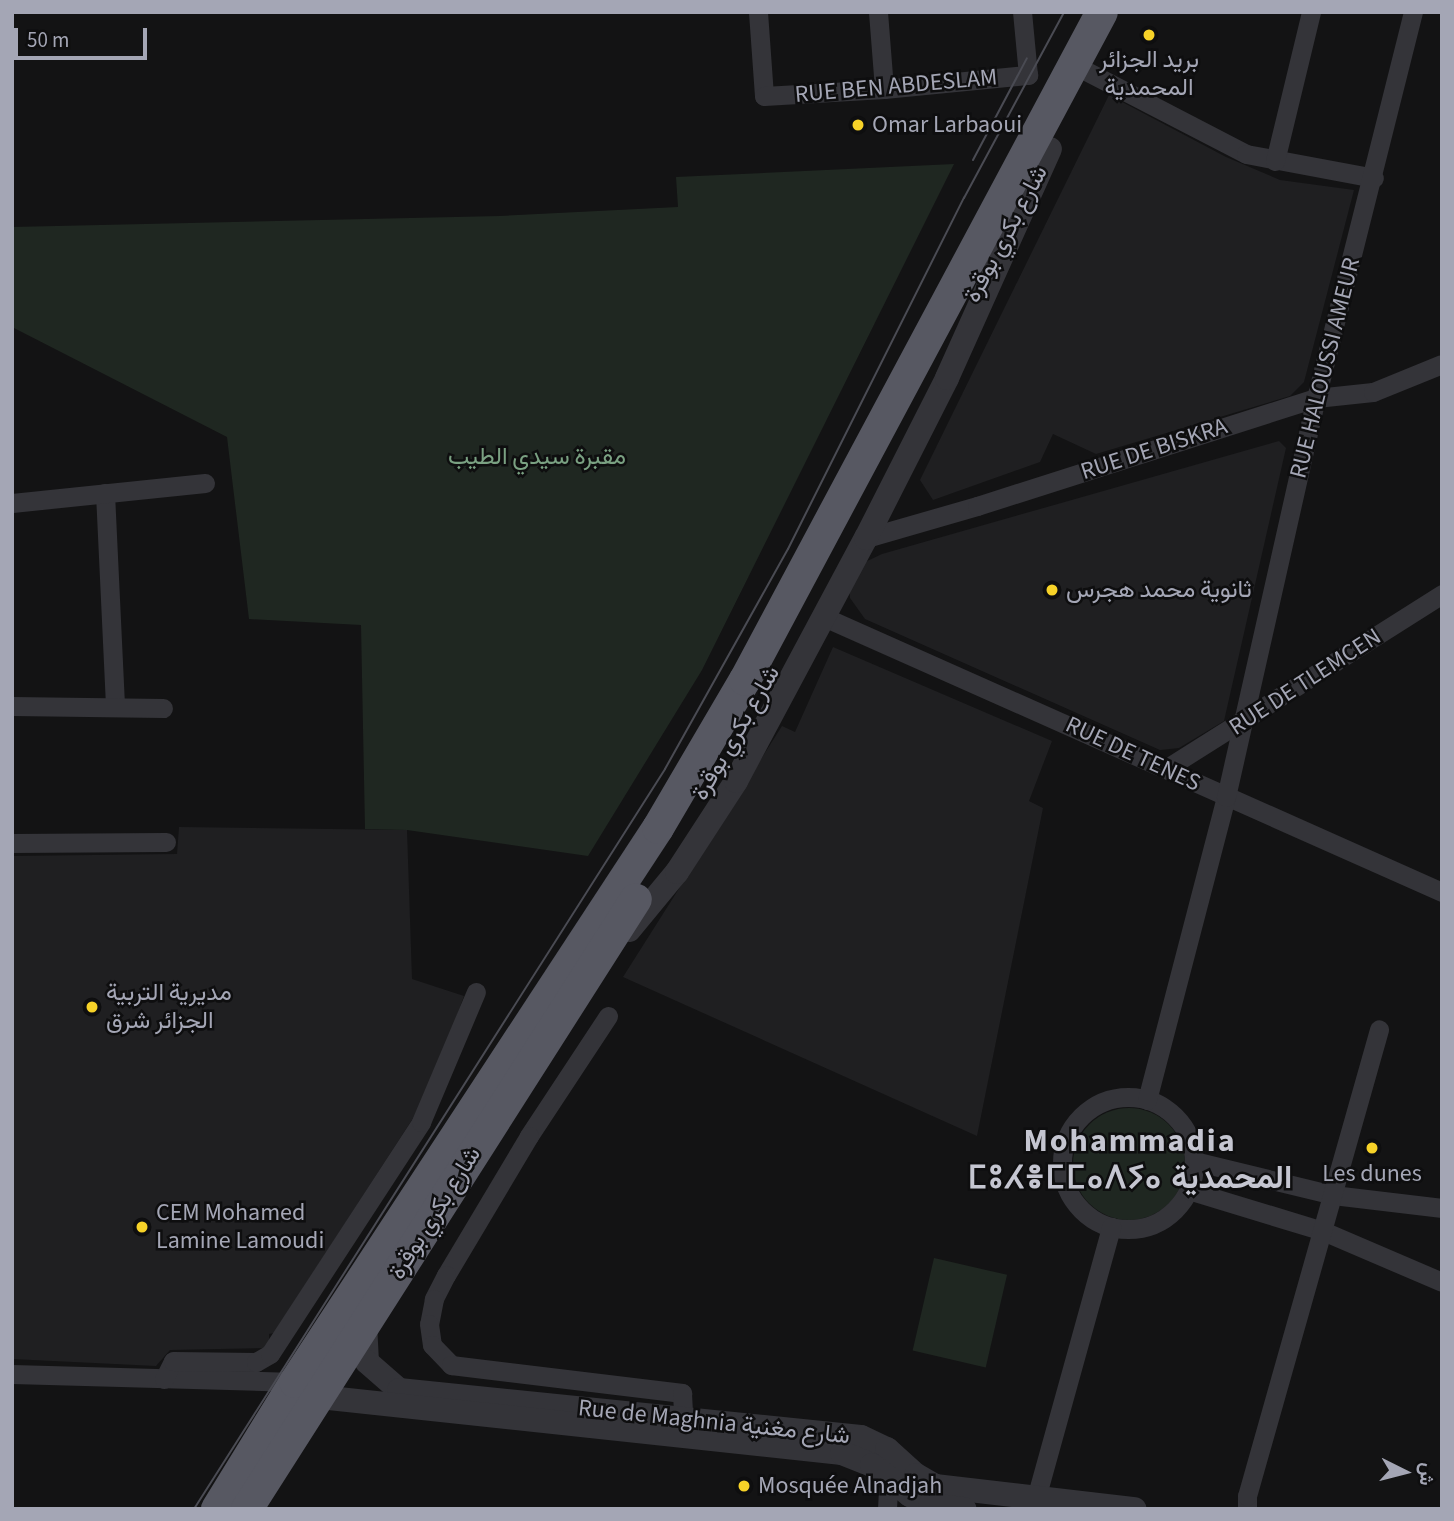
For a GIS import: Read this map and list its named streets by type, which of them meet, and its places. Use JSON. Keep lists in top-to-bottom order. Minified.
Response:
{"streets":{"highway":["شارع بكري بوقرة"],"street":["RUE BEN ABDESLAM","RUE HALOUSSI AMEUR","RUE DE BISKRA","RUE DE TLEMCEN","RUE DE TENES","Rue de Maghnia شارع مغنية"]},"crossings":[["شارع بكري بوقرة","Rue de Maghnia شارع مغنية"],["RUE HALOUSSI AMEUR","RUE DE BISKRA"],["RUE HALOUSSI AMEUR","RUE DE TLEMCEN"],["RUE HALOUSSI AMEUR","RUE DE TENES"],["RUE DE TLEMCEN","RUE DE TENES"]],"districts":["Mohammadia ⵎⵓⵃⴻⵎⵎⴰⴷⵢⴰ المحمدية"],"parks":["مقبرة سيدي الطيب"],"places":["بريد الجزائر المحمدية","Omar Larbaoui","ثانوية محمد هجرس","مديرية التربية الجزائر شرق","Les dunes","CEM Mohamed Lamine Lamoudi","Mosquée Alnadjah"],"scale_bar":"50 m","north":"right"}
